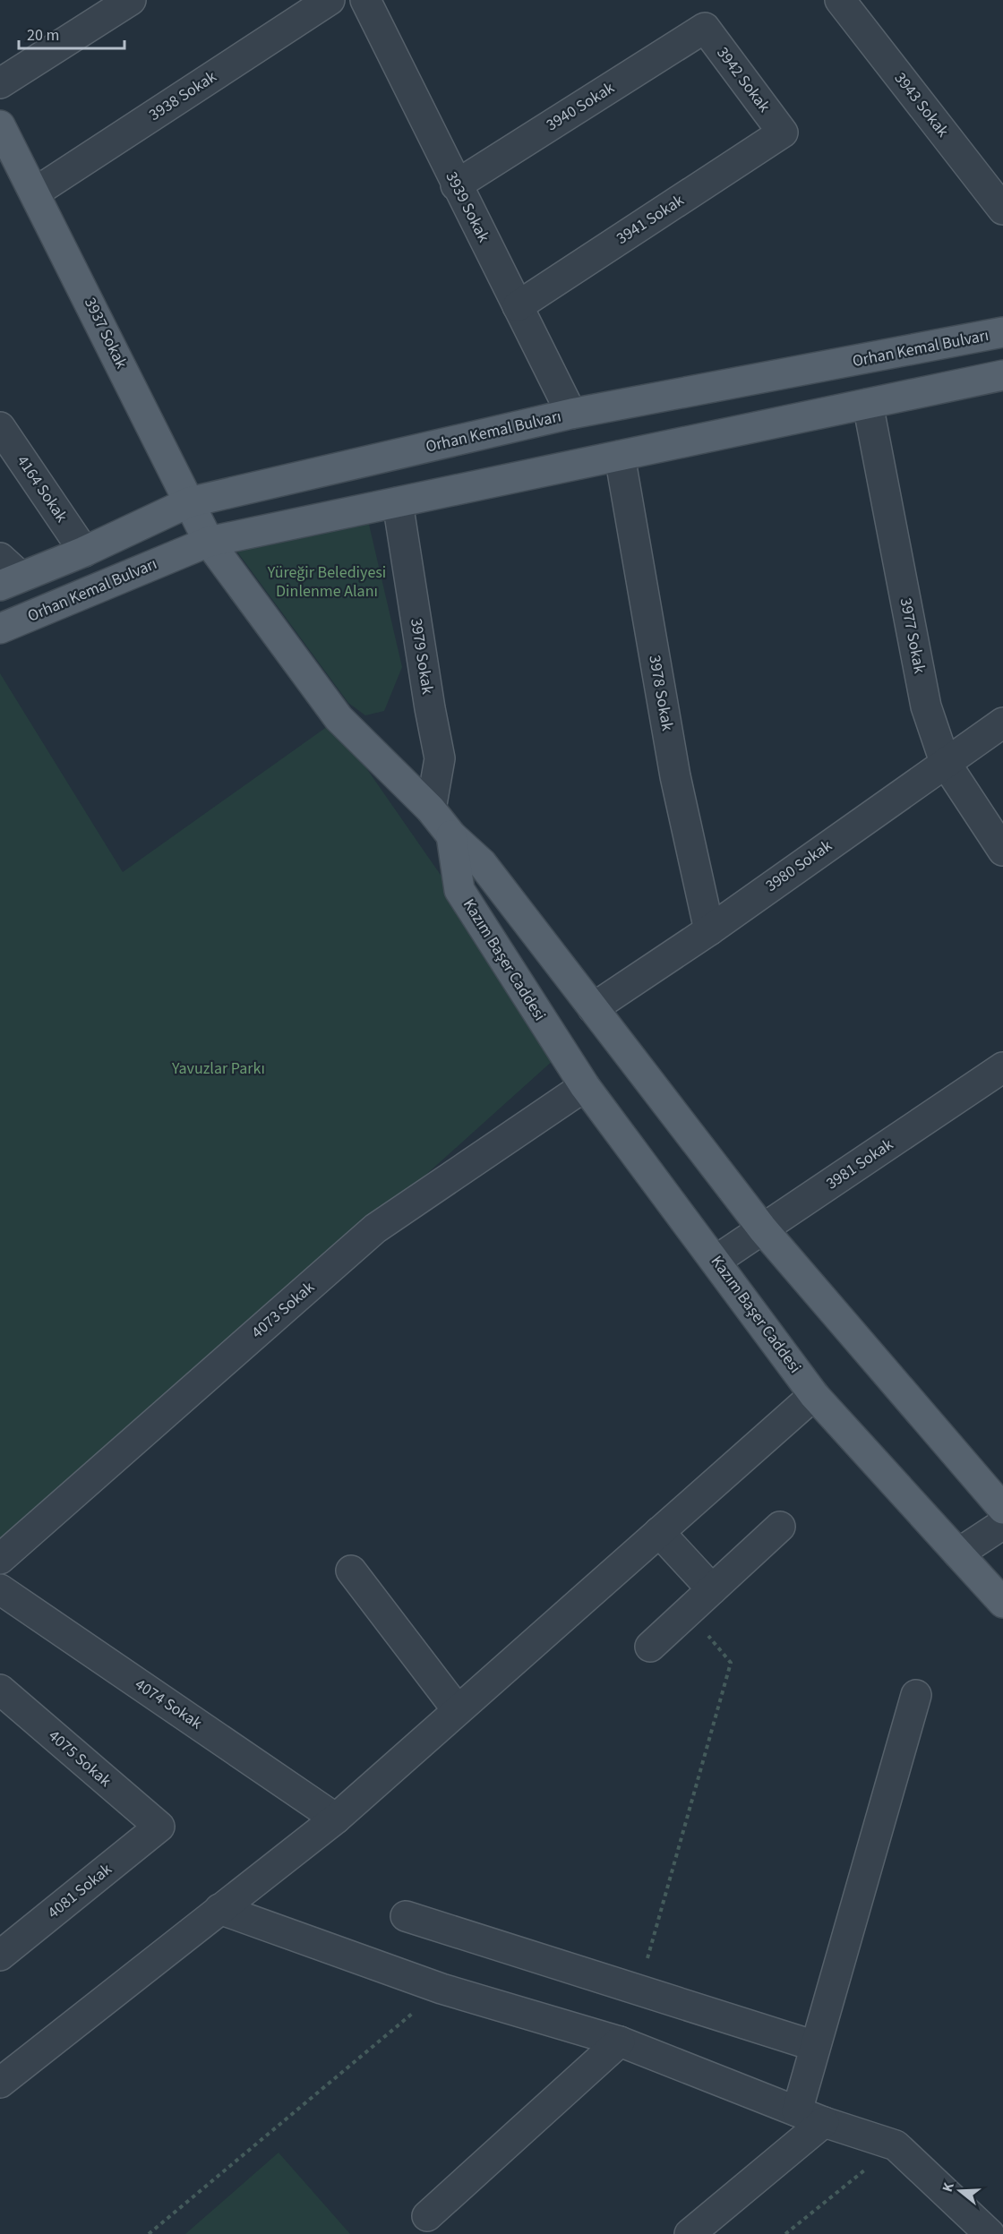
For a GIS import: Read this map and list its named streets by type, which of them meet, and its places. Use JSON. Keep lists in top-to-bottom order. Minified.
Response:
{"streets":{"main road":["3937 Sokak","Orhan Kemal Bulvarı","Kazım Başer Caddesi"],"street":["3942 Sokak","3938 Sokak","3943 Sokak","3940 Sokak","3939 Sokak","3941 Sokak","4164 Sokak","3977 Sokak","3979 Sokak","3978 Sokak","3980 Sokak","3981 Sokak","4073 Sokak","4074 Sokak","4075 Sokak","4081 Sokak"]},"crossings":[["3942 Sokak","3940 Sokak"],["3942 Sokak","3941 Sokak"],["3938 Sokak","3937 Sokak"],["3940 Sokak","3939 Sokak"],["3939 Sokak","3941 Sokak"],["3939 Sokak","Orhan Kemal Bulvarı"],["3937 Sokak","Orhan Kemal Bulvarı"],["Orhan Kemal Bulvarı","4164 Sokak"],["Orhan Kemal Bulvarı","3977 Sokak"],["Orhan Kemal Bulvarı","3979 Sokak"],["Orhan Kemal Bulvarı","3978 Sokak"],["3977 Sokak","3980 Sokak"],["3978 Sokak","3980 Sokak"],["Kazım Başer Caddesi","3981 Sokak"],["Kazım Başer Caddesi","4073 Sokak"],["4075 Sokak","4081 Sokak"]],"parks":["Yüreğir Belediyesi Dinlenme Alanı","Yavuzlar Parkı"],"scale_bar":"20 m","north":"left"}
